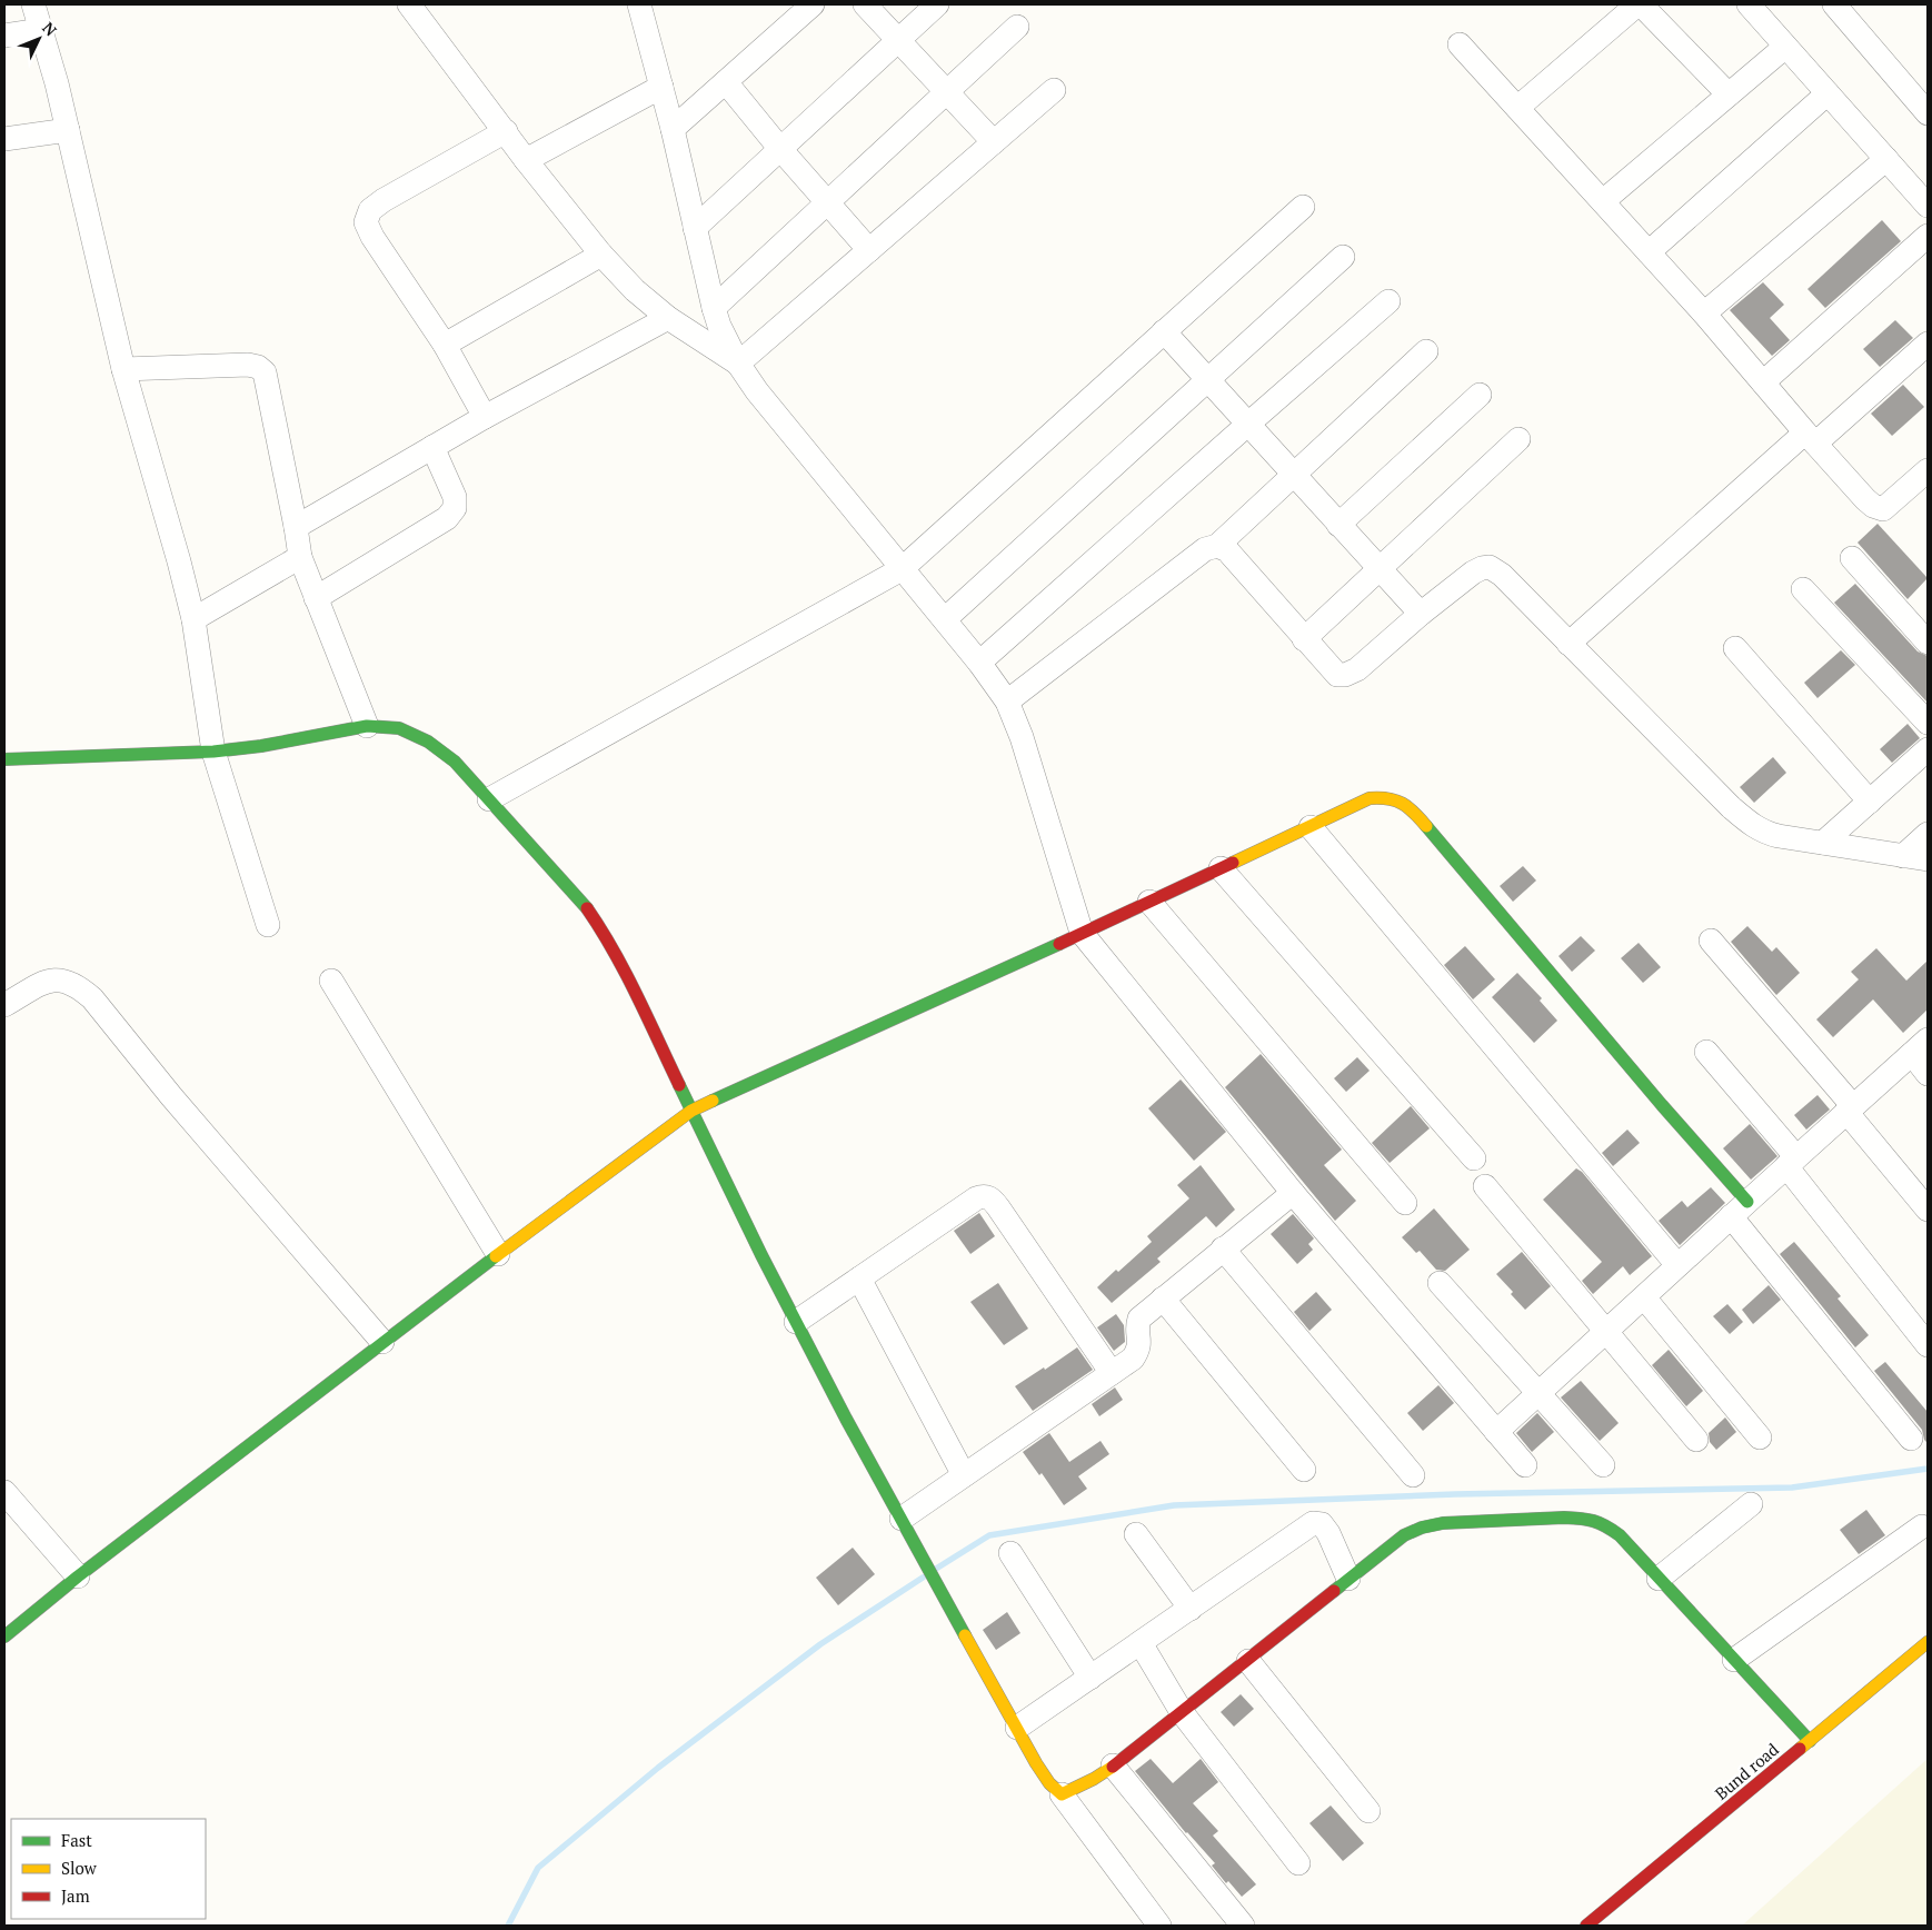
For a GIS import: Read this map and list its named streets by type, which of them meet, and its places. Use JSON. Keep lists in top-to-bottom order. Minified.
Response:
{"streets":{"street":["Bund road"]},"legend":["Fast","Slow","Jam"],"north":"top right"}
